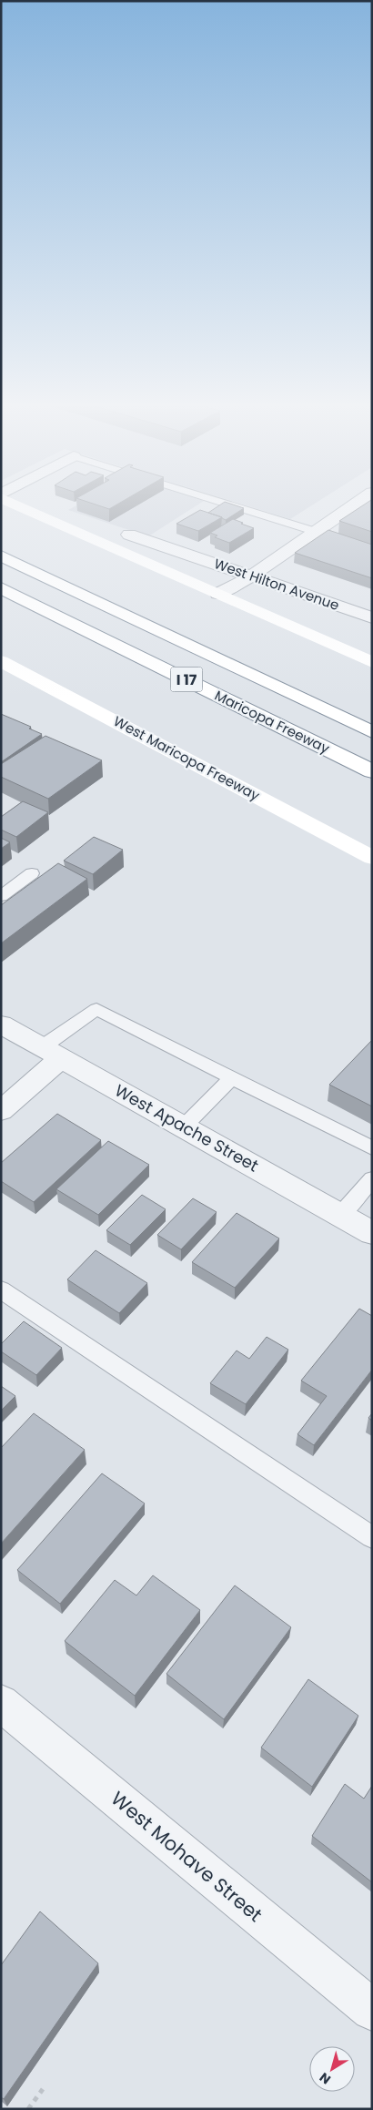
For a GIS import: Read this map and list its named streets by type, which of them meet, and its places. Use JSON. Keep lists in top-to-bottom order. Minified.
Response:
{"streets":{"main road":["I 17","Maricopa Freeway","West Maricopa Freeway"],"street":["West Hilton Avenue","West Apache Street","West Mohave Street"]},"north":"bottom left"}
